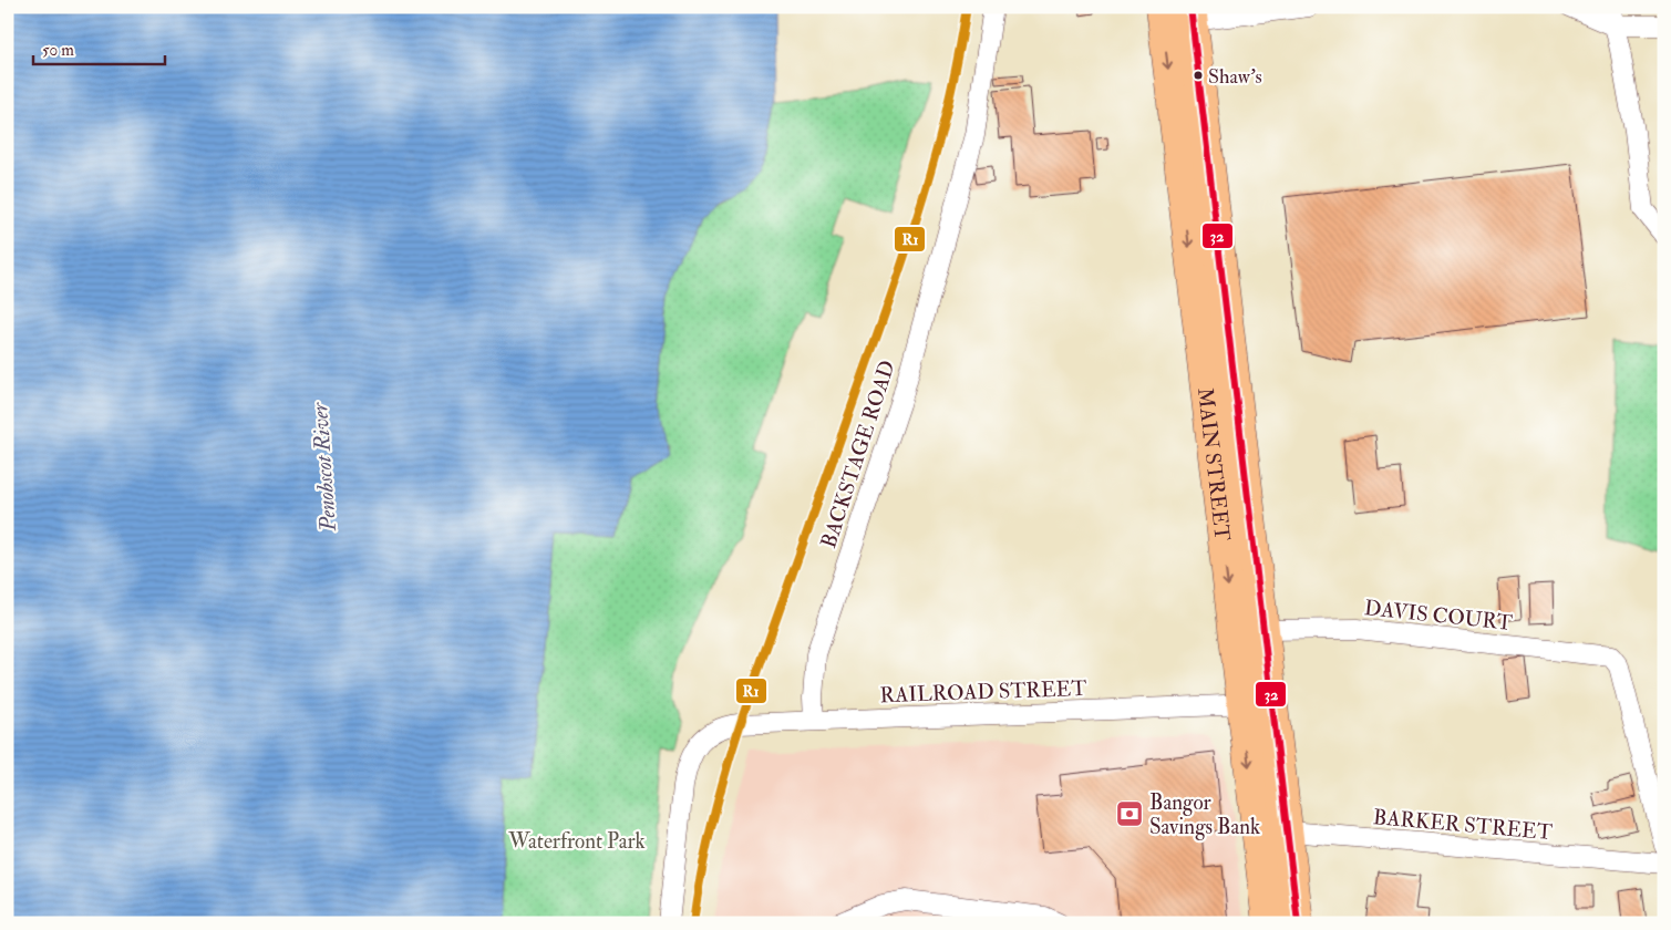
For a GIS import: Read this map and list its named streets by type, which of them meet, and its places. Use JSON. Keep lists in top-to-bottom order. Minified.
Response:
{"streets":{"main road":["MAIN STREET"],"street":["BACKSTAGE ROAD","DAVIS COURT","RAILROAD STREET","BARKER STREET"]},"crossings":[["BACKSTAGE ROAD","RAILROAD STREET"],["MAIN STREET","DAVIS COURT"],["MAIN STREET","RAILROAD STREET"],["MAIN STREET","BARKER STREET"]],"water":["Penobscot River"],"parks":["Waterfront Park"],"places":{"other":["Shaw's"],"bank":["Bangor Savings Bank"]},"lines":["transit line R1","transit line 32"],"scale_bar":"50 m"}
